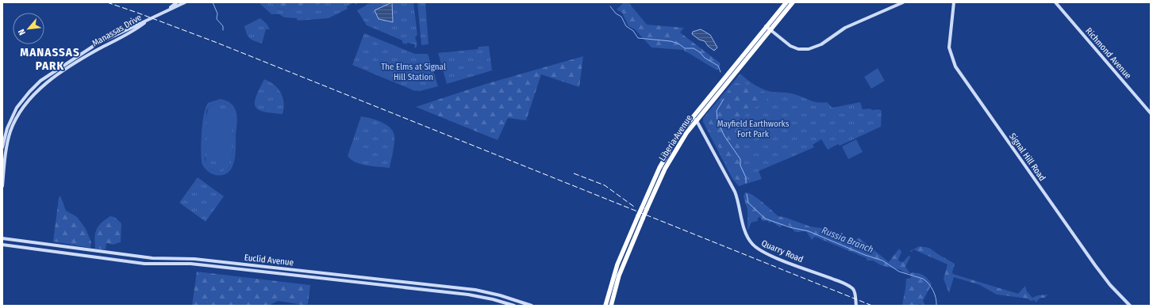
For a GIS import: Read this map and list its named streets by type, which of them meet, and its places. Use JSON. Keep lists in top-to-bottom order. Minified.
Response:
{"streets":{"highway":["Liberia Avenue"],"main road":["Manassas Drive","Richmond Avenue","Signal Hill Road","Quarry Road","Euclid Avenue"]},"crossings":[["Liberia Avenue","Quarry Road"]],"districts":["MANASSAS PARK"],"water":["Russia Branch"],"parks":["The Elms at Signal Hill Station","Mayfield Earthworks Fort Park"],"north":"bottom left"}
